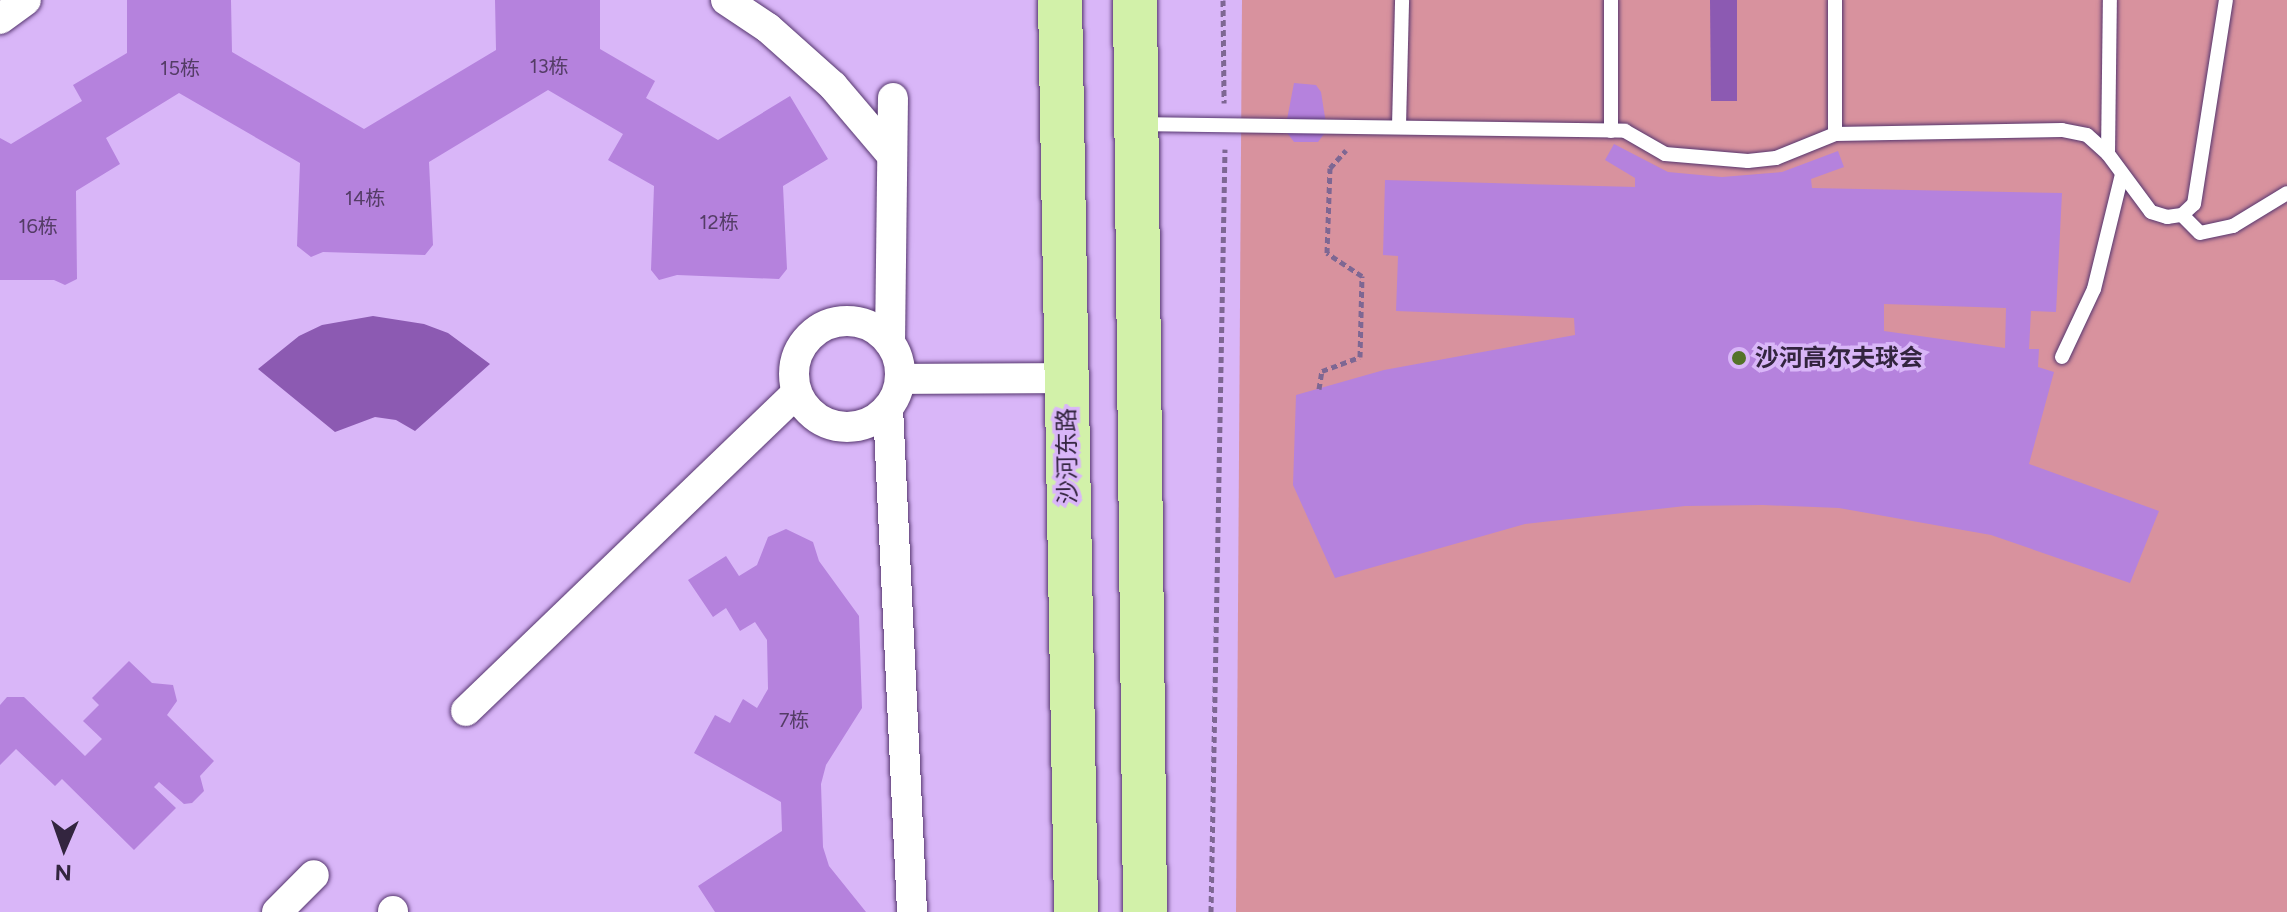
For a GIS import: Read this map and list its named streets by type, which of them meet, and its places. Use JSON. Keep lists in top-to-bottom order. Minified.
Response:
{"streets":{"main road":["沙河东路"]},"places":["沙河高尔夫球会"],"house_numbers":["13栋","15栋","14栋","12栋","16栋","7栋"],"north":"bottom"}
